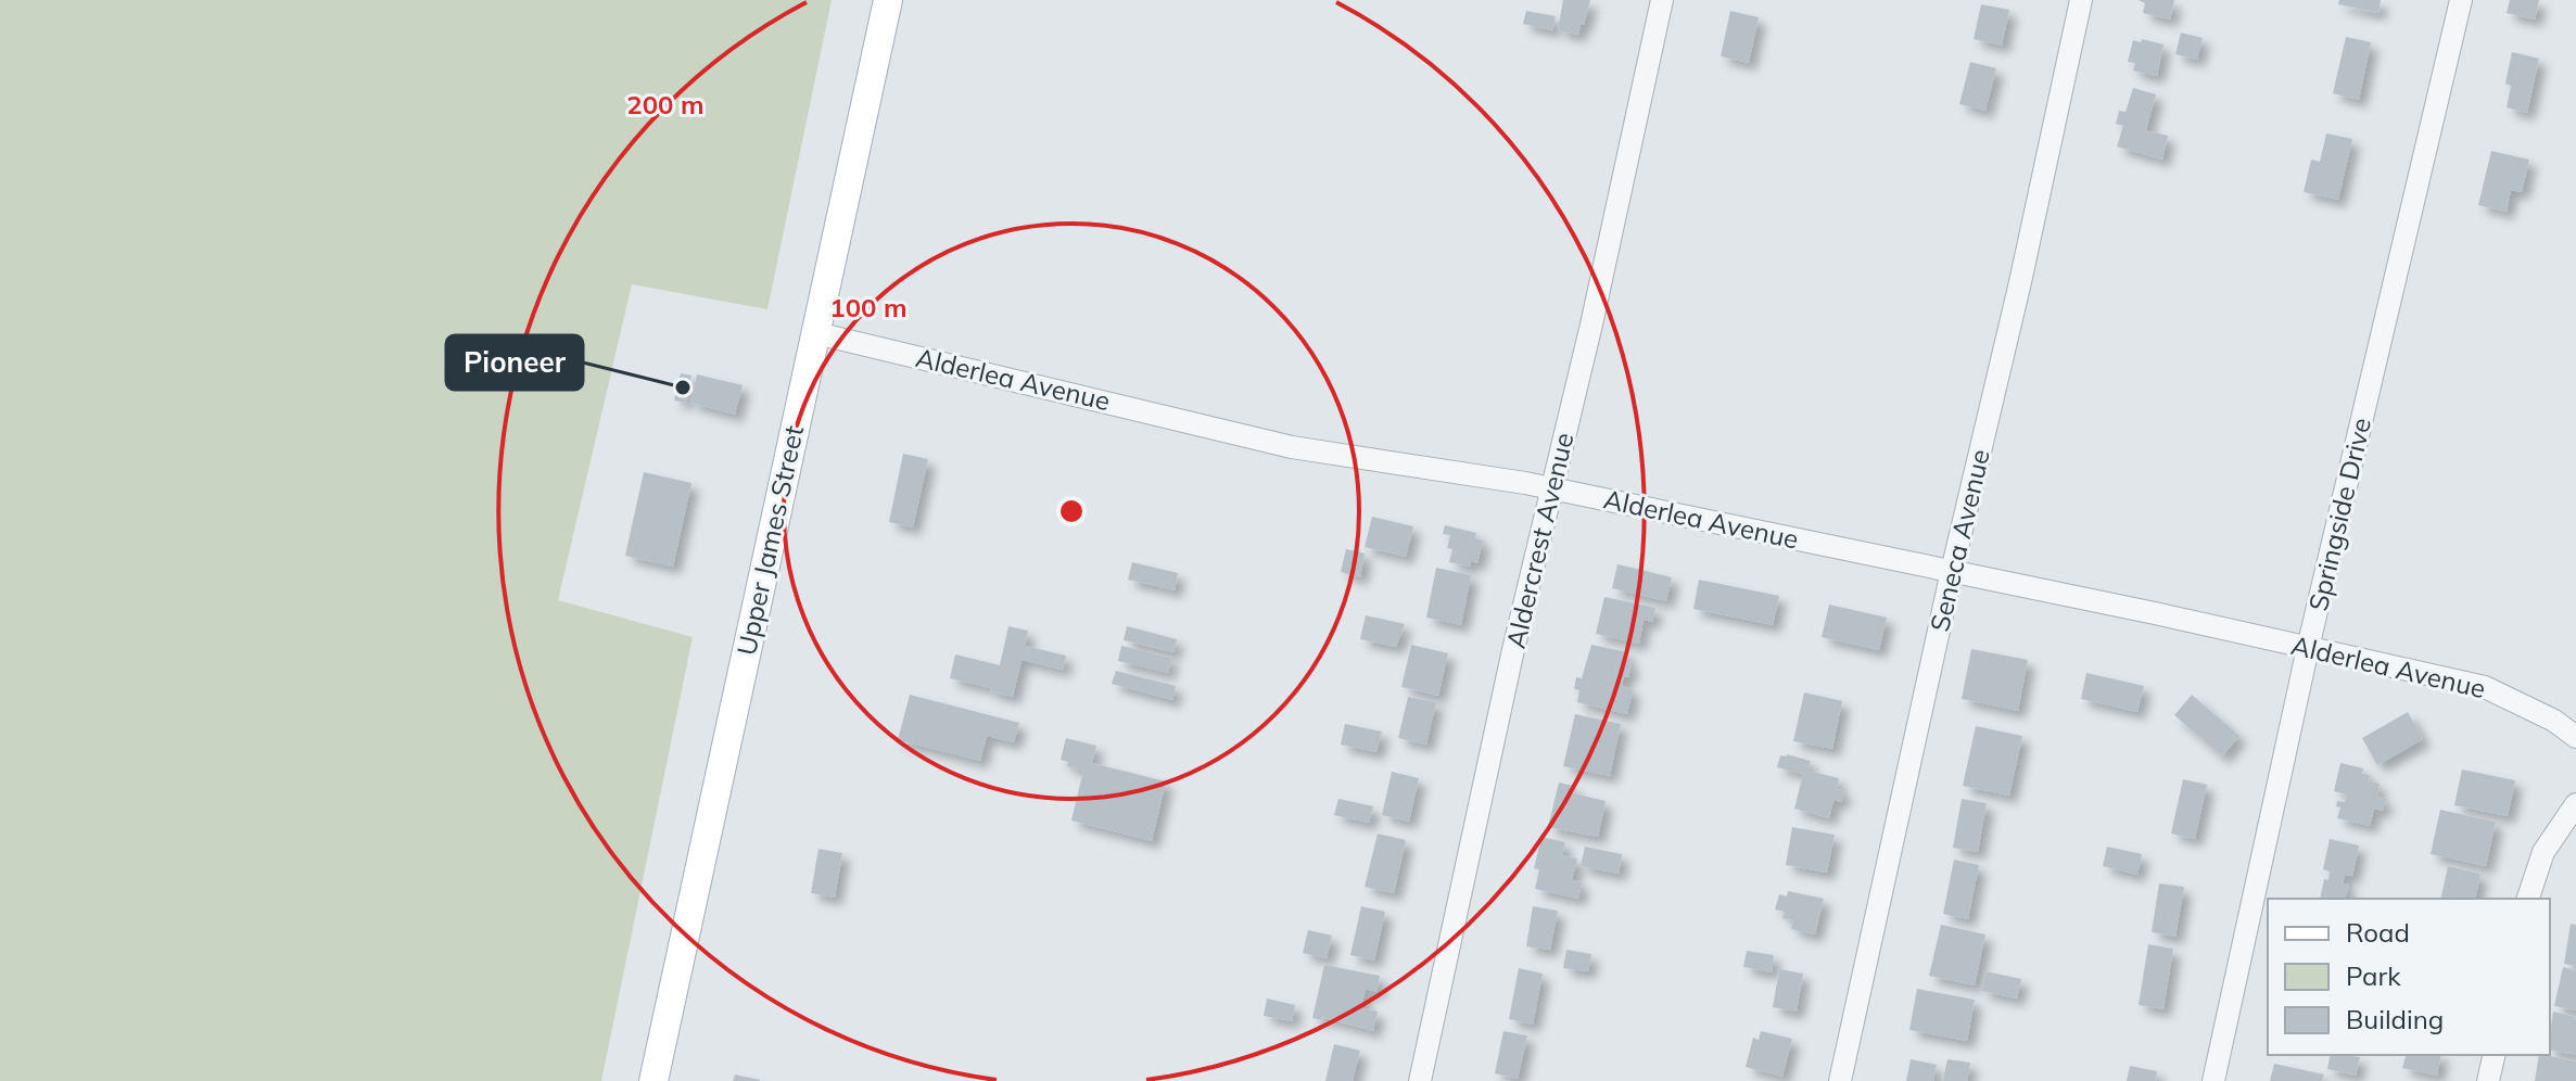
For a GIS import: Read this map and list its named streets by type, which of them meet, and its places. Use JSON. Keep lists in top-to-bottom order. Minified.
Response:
{"streets":{"main road":["Upper James Street"],"street":["Alderlea Avenue","Springside Drive","Aldercrest Avenue","Seneca Avenue"]},"crossings":[["Alderlea Avenue","Springside Drive"],["Alderlea Avenue","Upper James Street"],["Alderlea Avenue","Aldercrest Avenue"],["Alderlea Avenue","Seneca Avenue"]],"places":["Pioneer"],"legend":["Road","Park","Building"],"rings":["200 m","100 m"]}
